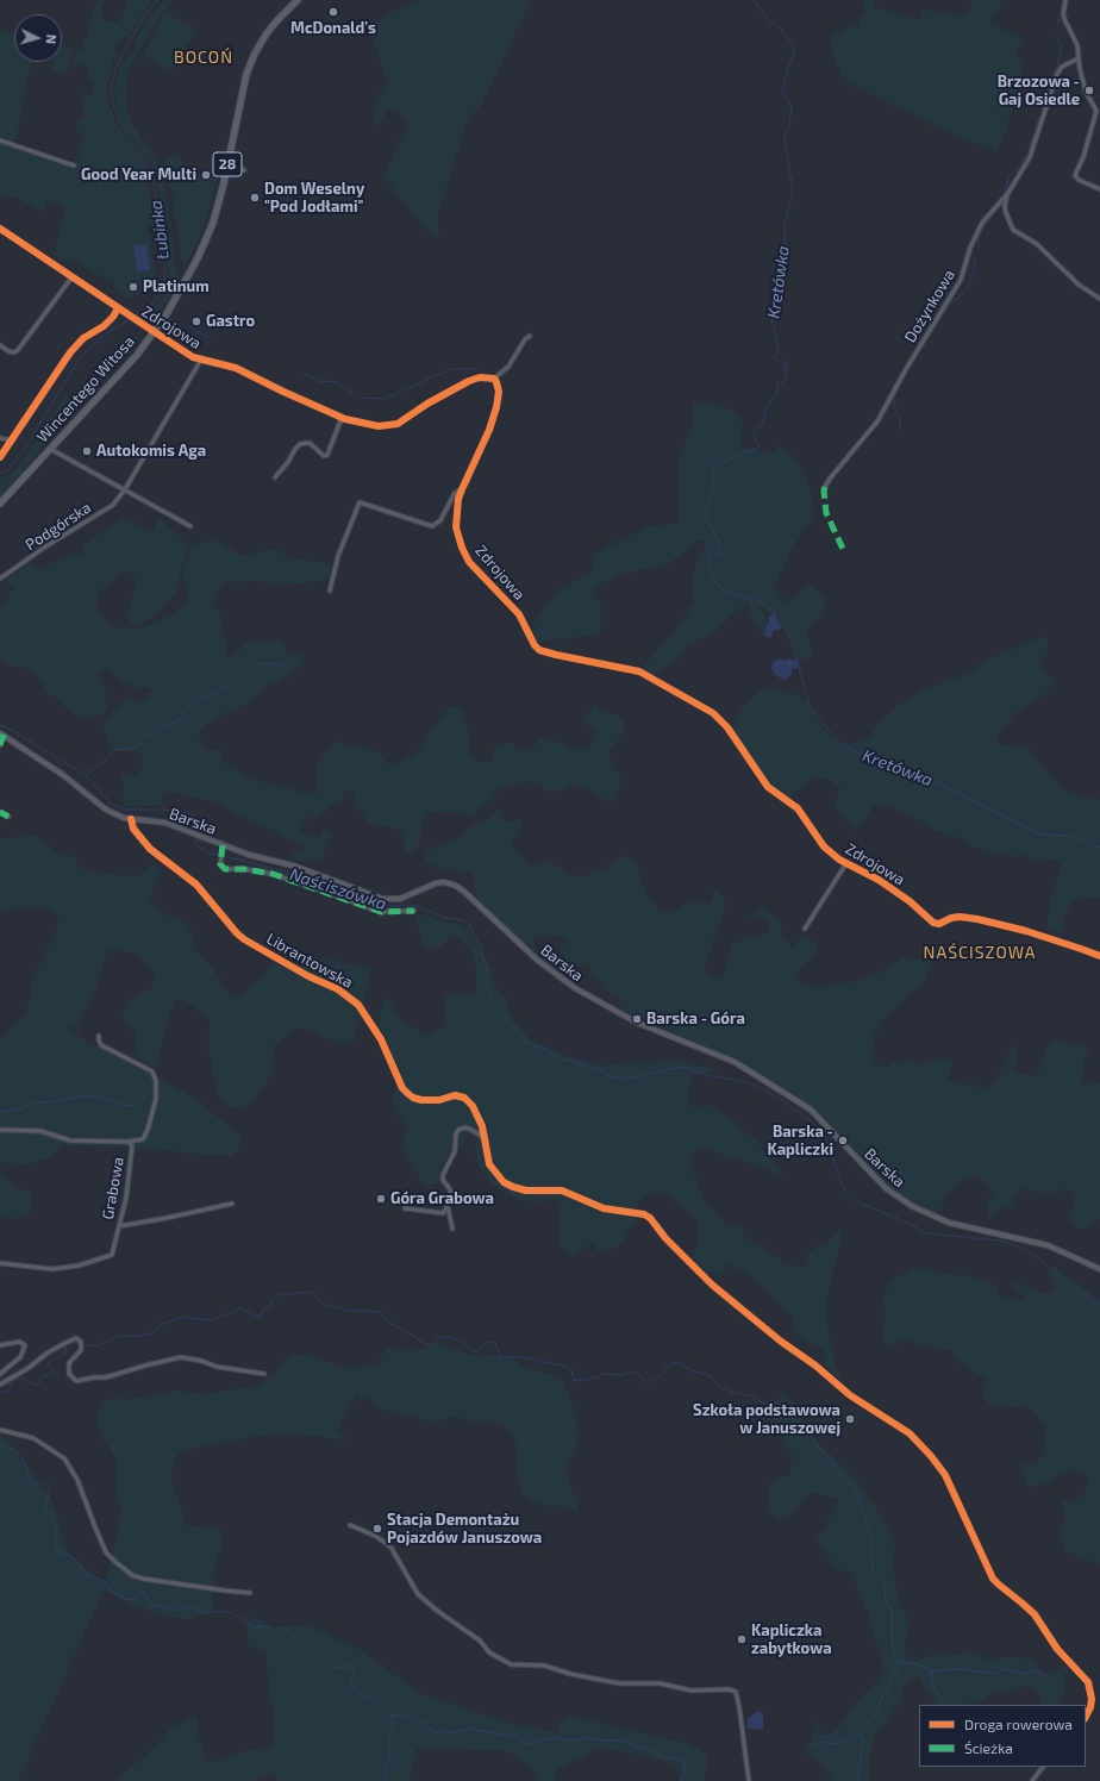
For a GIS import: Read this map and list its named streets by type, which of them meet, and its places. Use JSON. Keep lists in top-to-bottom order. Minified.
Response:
{"streets":{"main road":["28","Wincentego Witosa"],"street":["Dożynkowa","Zdrojowa","Podgórska","Barska","Librantowska","Grabowa"]},"crossings":[["Zdrojowa","Wincentego Witosa"],["Zdrojowa","Podgórska"],["Barska","Librantowska"]],"districts":["BOCOŃ","NAŚCISZOWA"],"water":["Łubinka","Kretówka","Naściszówka"],"places":["McDonald's","Brzozowa - Gaj Osiedle","Good Year Multi","Dom Weselny \"Pod Jodłami\"","Platinum","Gastro","Autokomis Aga","Barska - Góra","Barska - Kapliczki","Góra Grabowa","Szkoła podstawowa w Januszowej","Stacja Demontażu Pojazdów Januszowa","Kapliczka zabytkowa"],"legend":["Droga rowerowa","Ścieżka"],"north":"right"}
